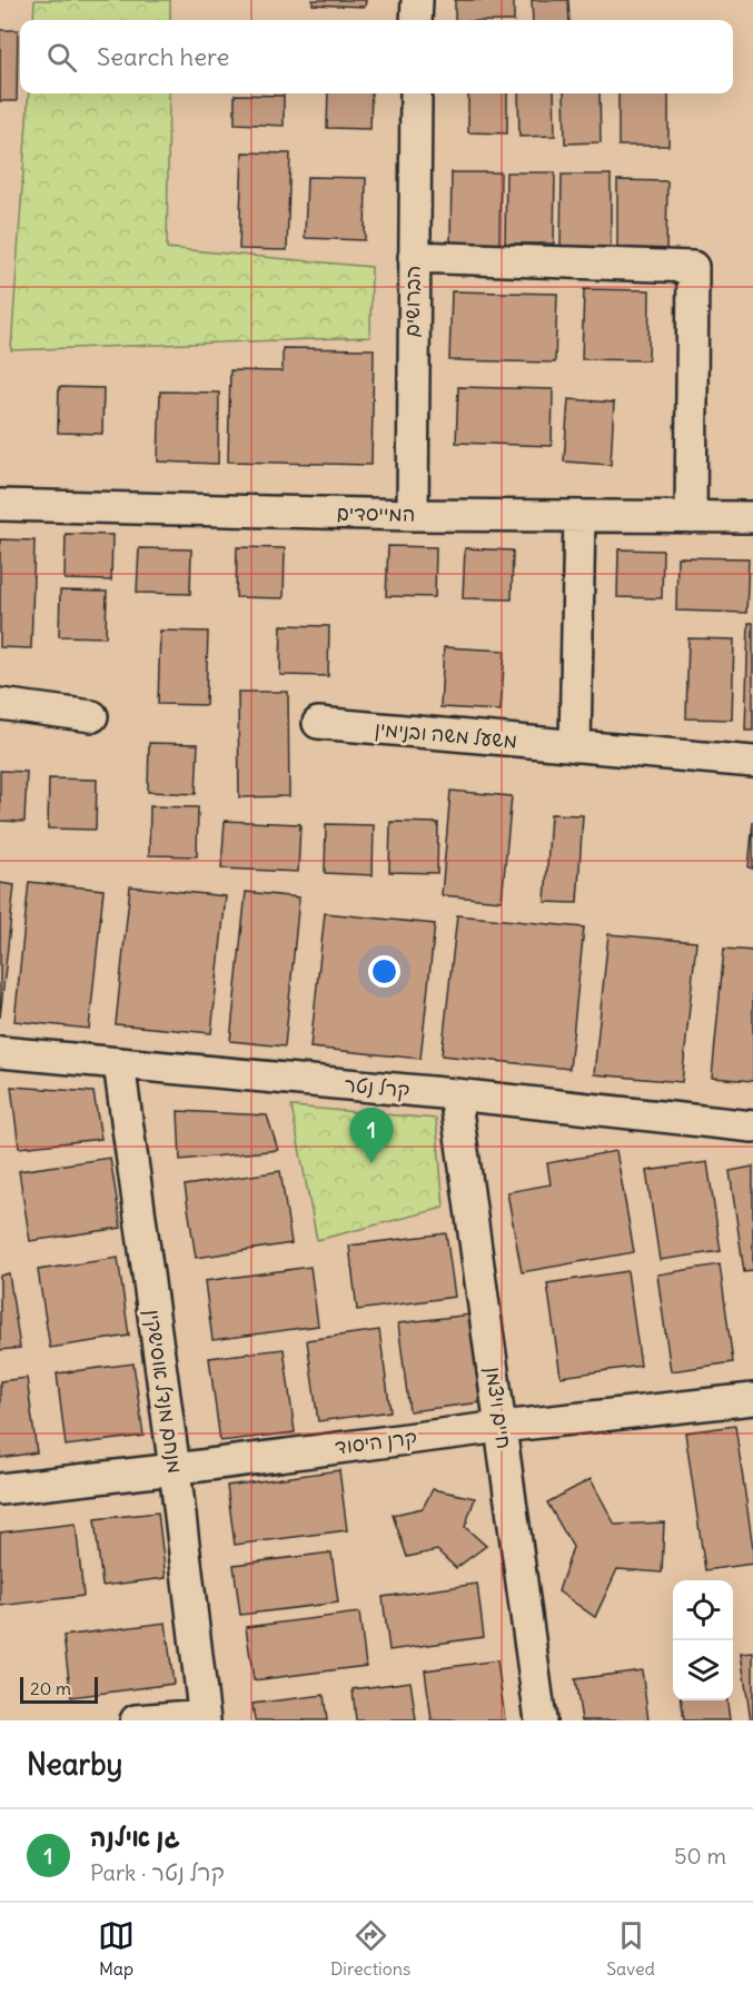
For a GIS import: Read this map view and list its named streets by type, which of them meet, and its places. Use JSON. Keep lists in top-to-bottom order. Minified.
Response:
{"streets":{"street":["הברושים","המייסדים","משעל משה ובנימין","קרל נטר","מנחם מנדל אוסישקין","חיים ויצמן","קרן היסוד"]},"crossings":[["הברושים","המייסדים"],["קרל נטר","מנחם מנדל אוסישקין"],["קרל נטר","חיים ויצמן"],["מנחם מנדל אוסישקין","קרן היסוד"],["חיים ויצמן","קרן היסוד"]],"scale_bar":"20 m","page":{"search":"Search here","pins":"1","scale":"20 m","heading":"Nearby","list":[{"mark":"1","name":"גן אילנה","note":"Park · קרל נטר","value":"50 m"}],"nav":["Map","Directions","Saved"]}}
